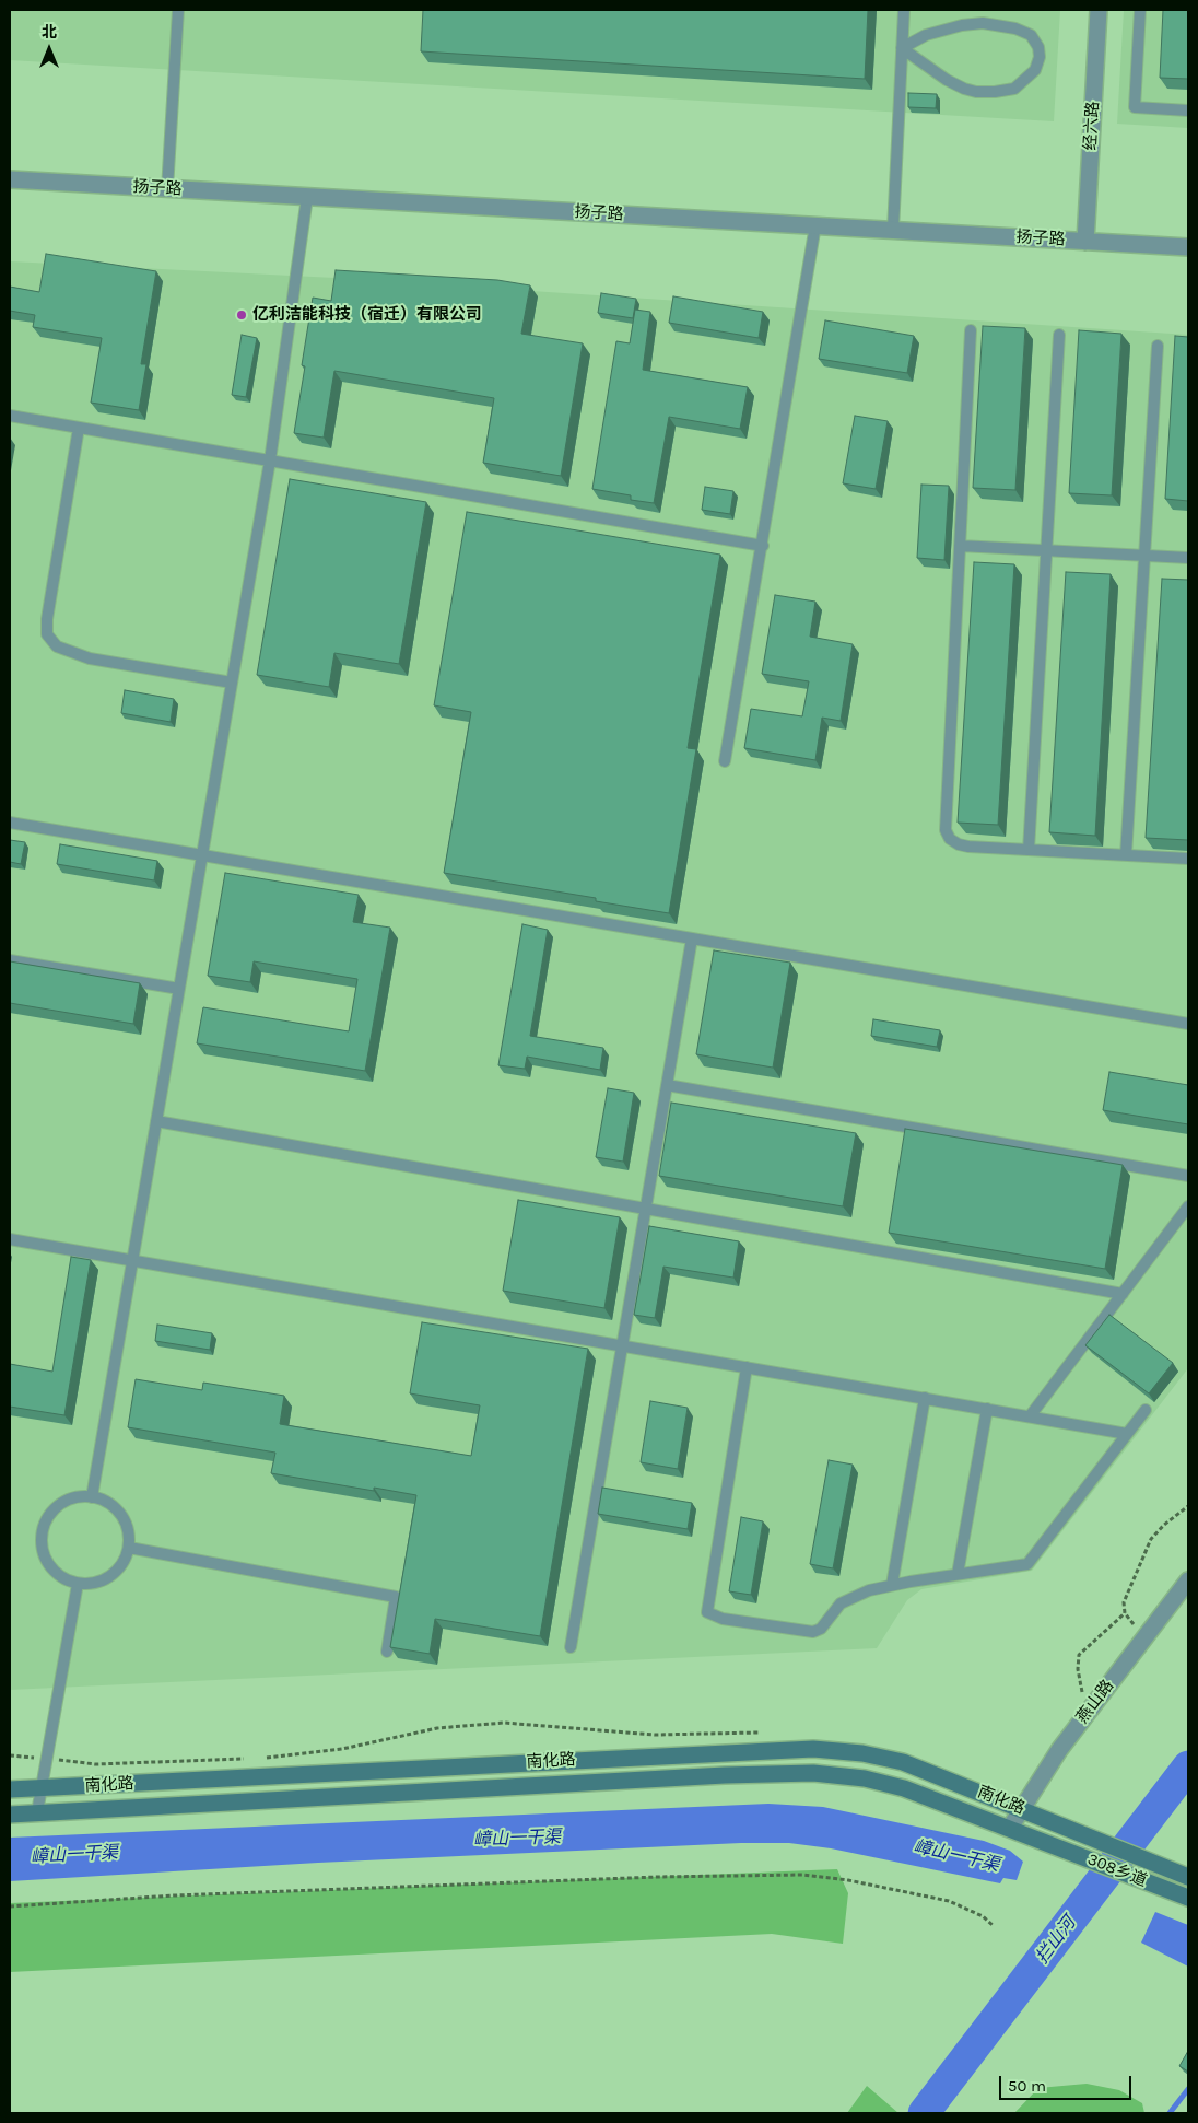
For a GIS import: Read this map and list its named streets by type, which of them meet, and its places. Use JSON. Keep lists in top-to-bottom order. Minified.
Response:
{"streets":{"main road":["南化路","308乡道"],"street":["经六路","扬子路","燕山路"]},"crossings":[["经六路","扬子路"],["燕山路","南化路"],["南化路","308乡道"]],"water":["嶂山一干渠","拦山河"],"places":["亿利洁能科技（宿迁）有限公司"],"scale_bar":"50 m","north":"top"}
